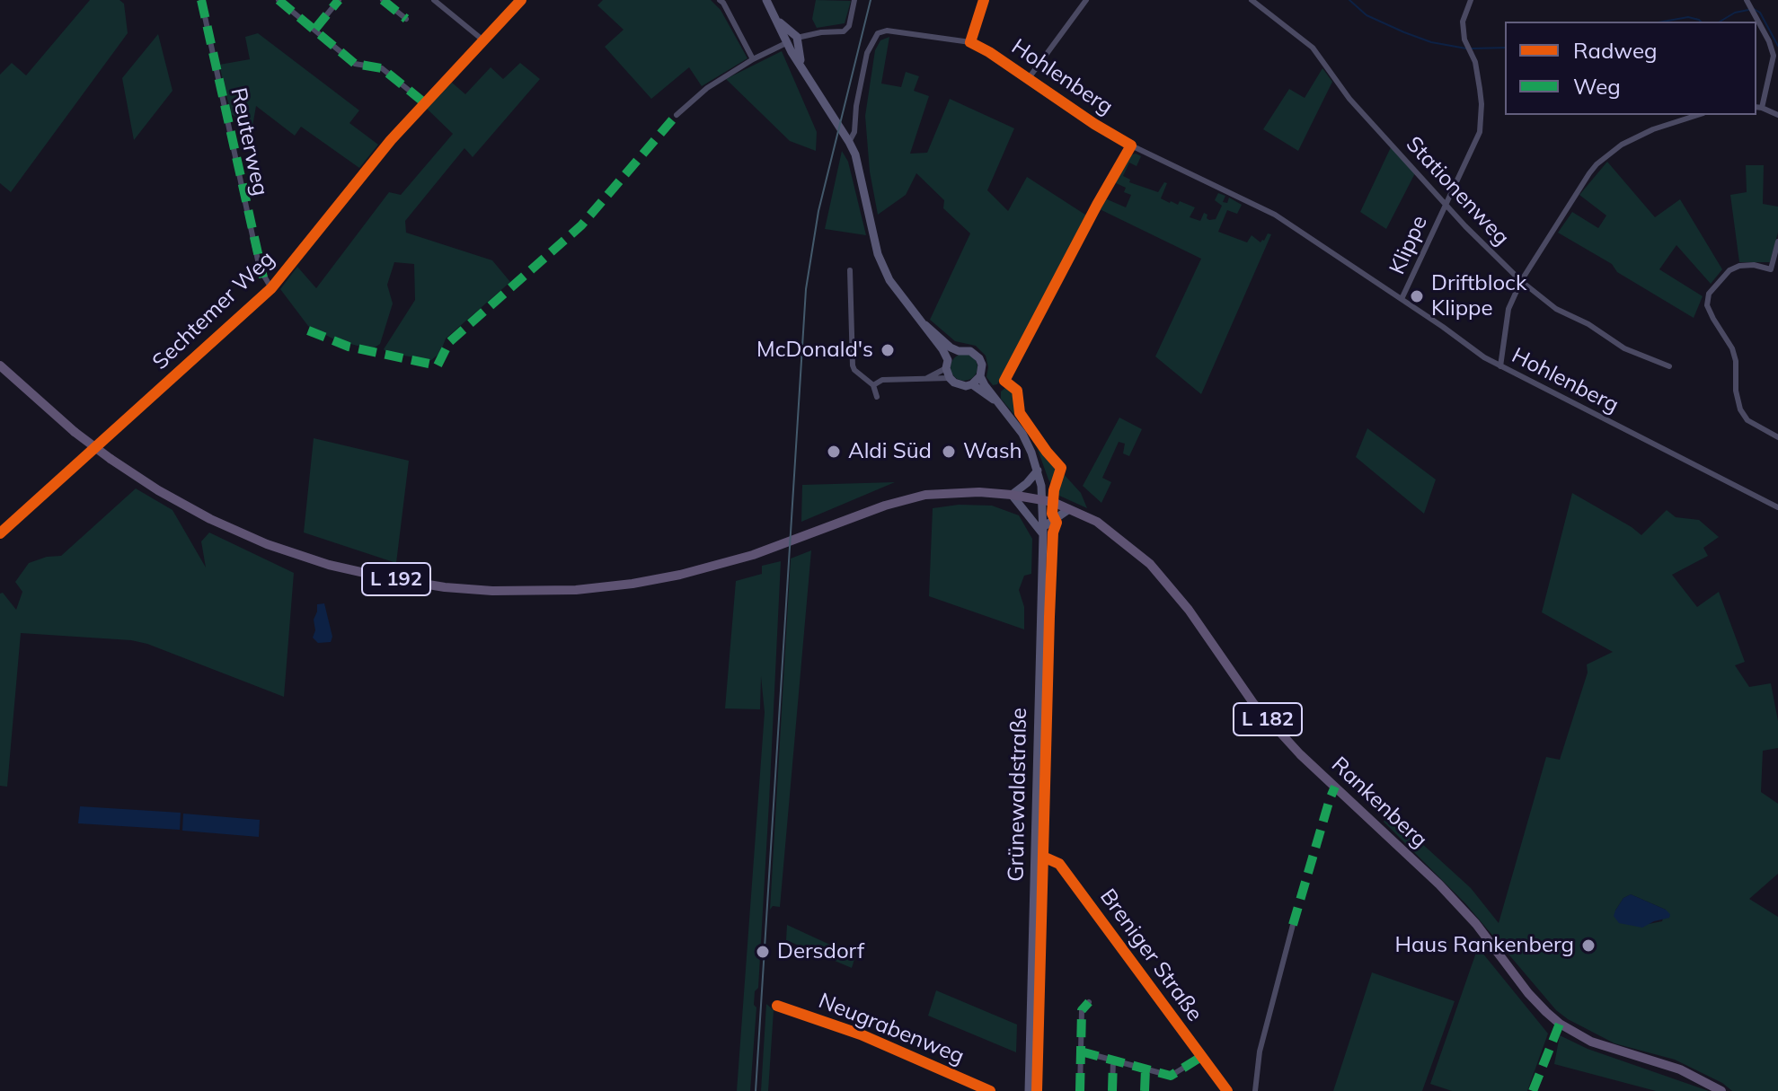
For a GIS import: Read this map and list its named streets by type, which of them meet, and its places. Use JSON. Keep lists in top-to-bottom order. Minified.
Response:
{"streets":{"main road":["L 192","L 182","Rankenberg"],"street":["Hohlenberg","Reuterweg","Stationenweg","Klippe","Sechtemer Weg","Grünewaldstraße","Breniger Straße","Neugrabenweg"]},"crossings":[["Hohlenberg","Klippe"],["Reuterweg","Sechtemer Weg"],["Stationenweg","Klippe"],["L 192","Grünewaldstraße"],["L 192","Rankenberg"],["Grünewaldstraße","Rankenberg"],["Grünewaldstraße","Breniger Straße"]],"places":["Driftblock Klippe","McDonald's","Aldi Süd","Wash","Haus Rankenberg","Dersdorf"],"legend":["Radweg","Weg"]}
